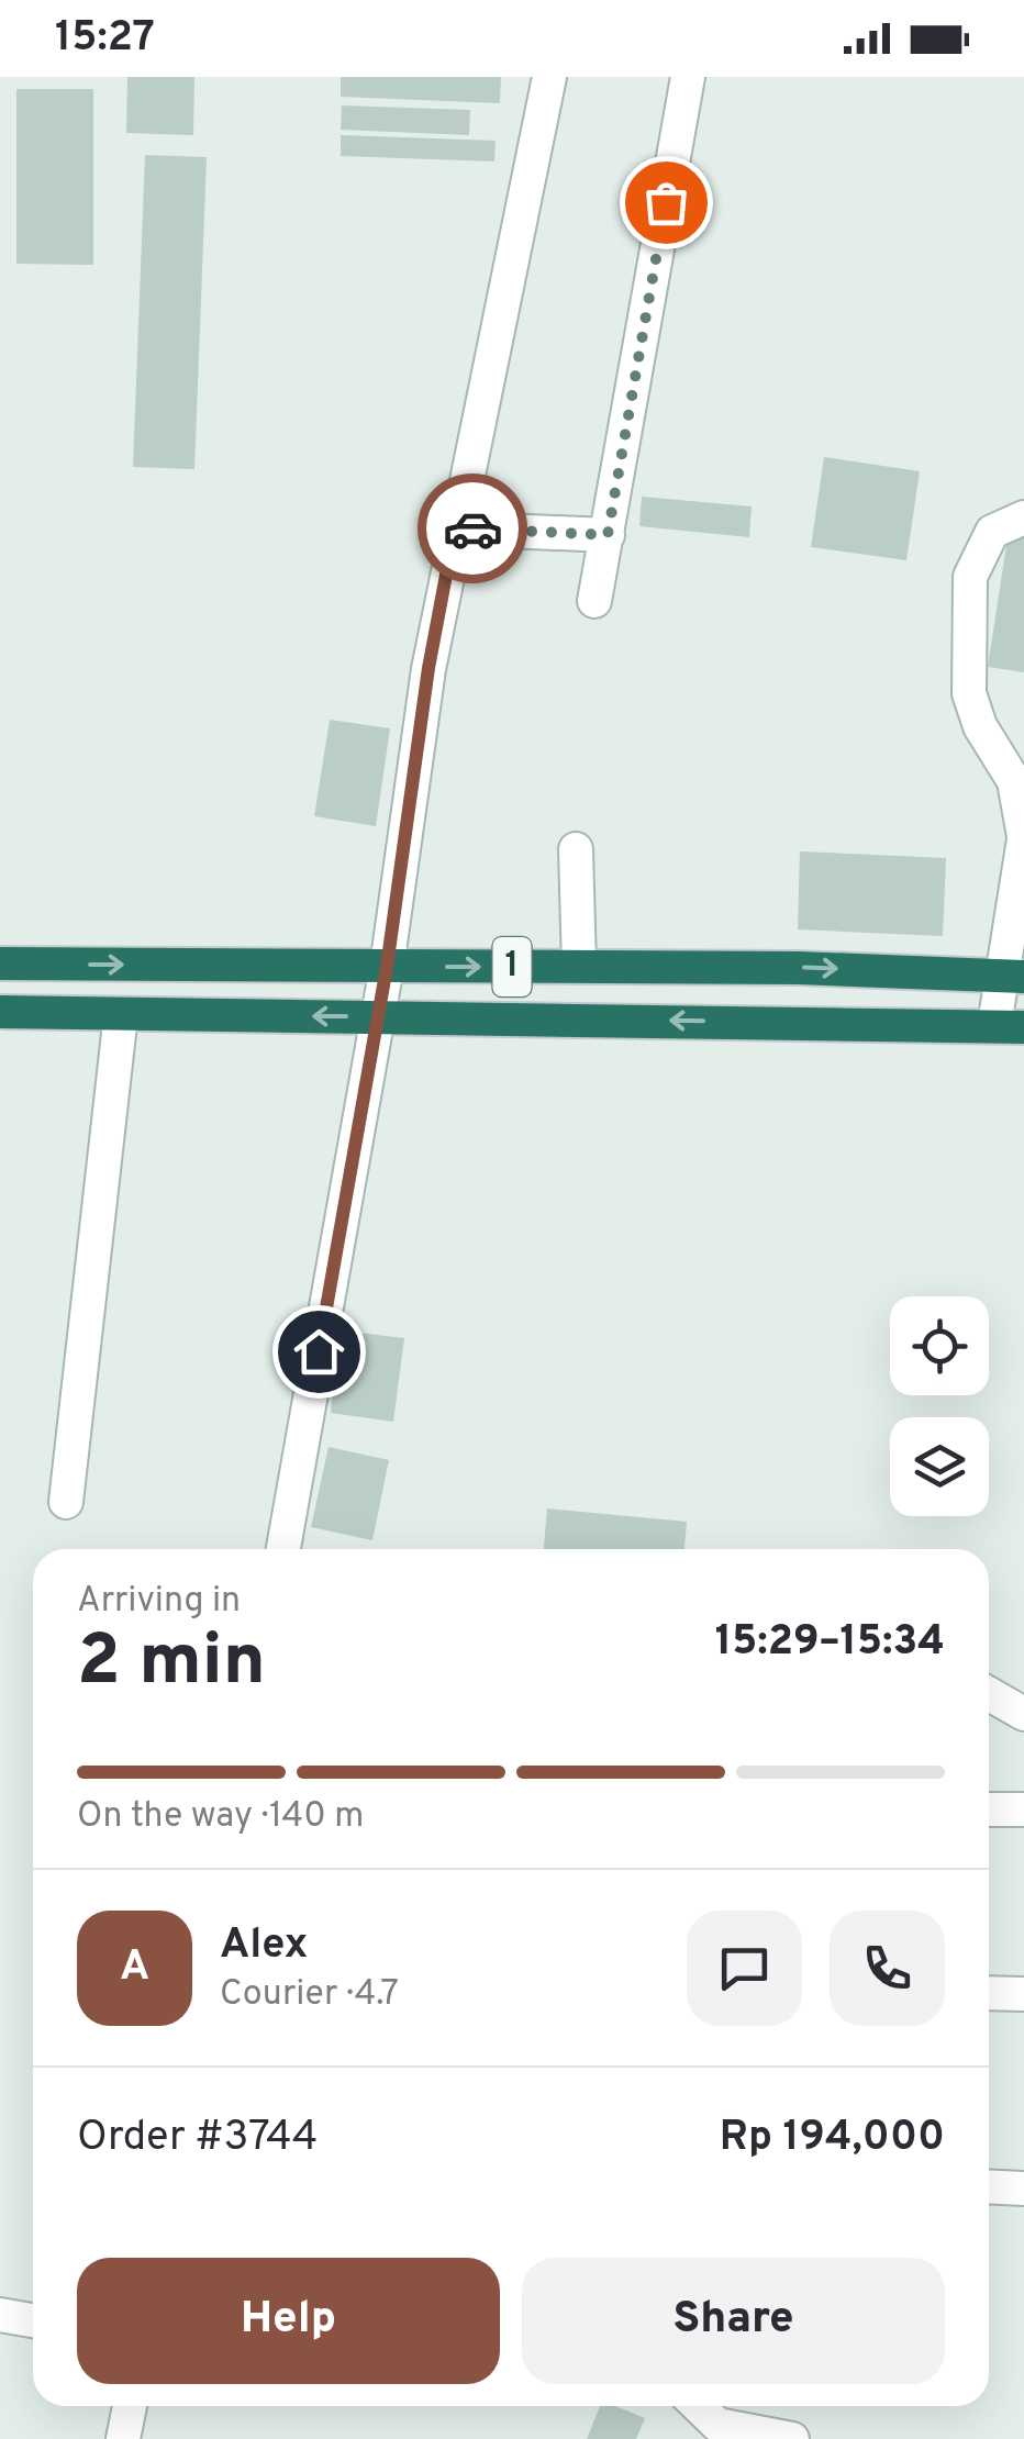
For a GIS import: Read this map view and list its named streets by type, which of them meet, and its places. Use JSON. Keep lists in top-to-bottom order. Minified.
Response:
{"streets":{"highway":["1"]},"page":{"status":"15:27","heading":["2 min","Arriving in","15:29–15:34"],"panel":["Alex","Courier · 4.7","Order #3744","Rp 194,000"],"bar":"On the way · 140 m","round":"A","buttons":["Help","Share"]}}
